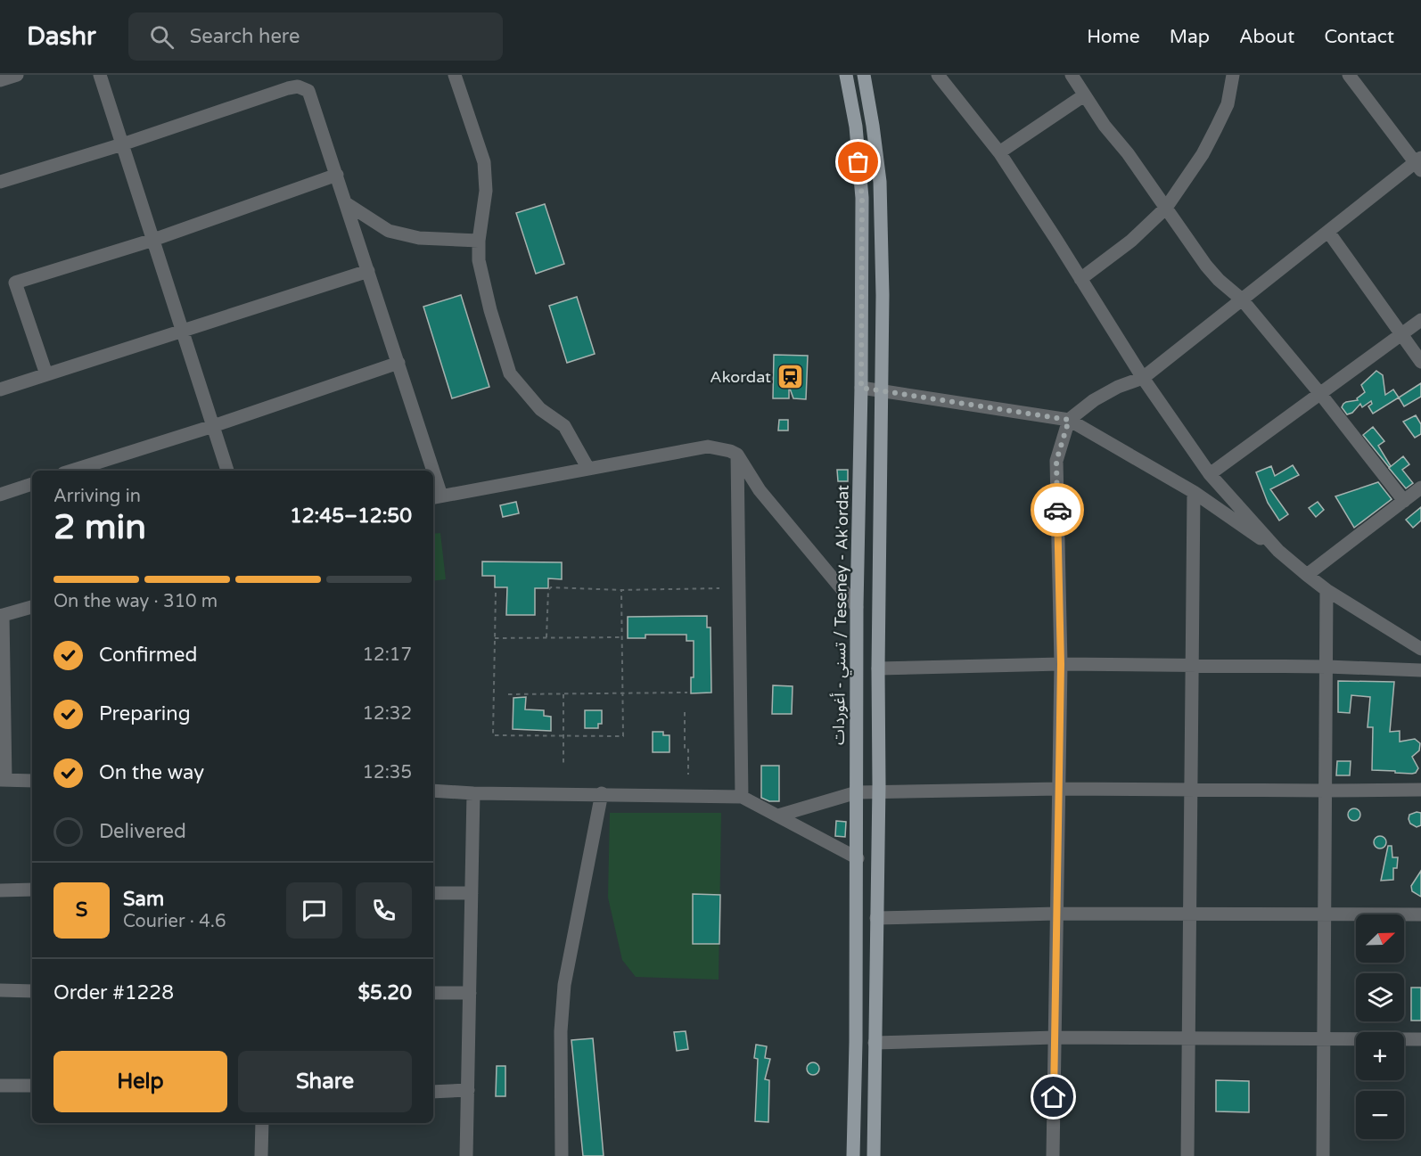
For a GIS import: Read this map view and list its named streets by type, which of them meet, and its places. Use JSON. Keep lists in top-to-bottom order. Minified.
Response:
{"streets":{"main road":["تسني - أغوردات / Teseney - Ak'ordat"]},"places":{"station":["Akordat"]},"north":"top right","page":{"header":"Dashr","search":"Search here","nav":["Home","Map","About","Contact"],"heading":["2 min","Arriving in","12:45–12:50"],"panel":["Sam","Courier · 4.6","Order #1228","$5.20"],"bar":"On the way · 310 m","list":[["Confirmed","12:17"],["Preparing","12:32"],["On the way","12:35"],"Delivered"],"round":"S","map_buttons":["+","−"],"buttons":["Help","Share"]}}
